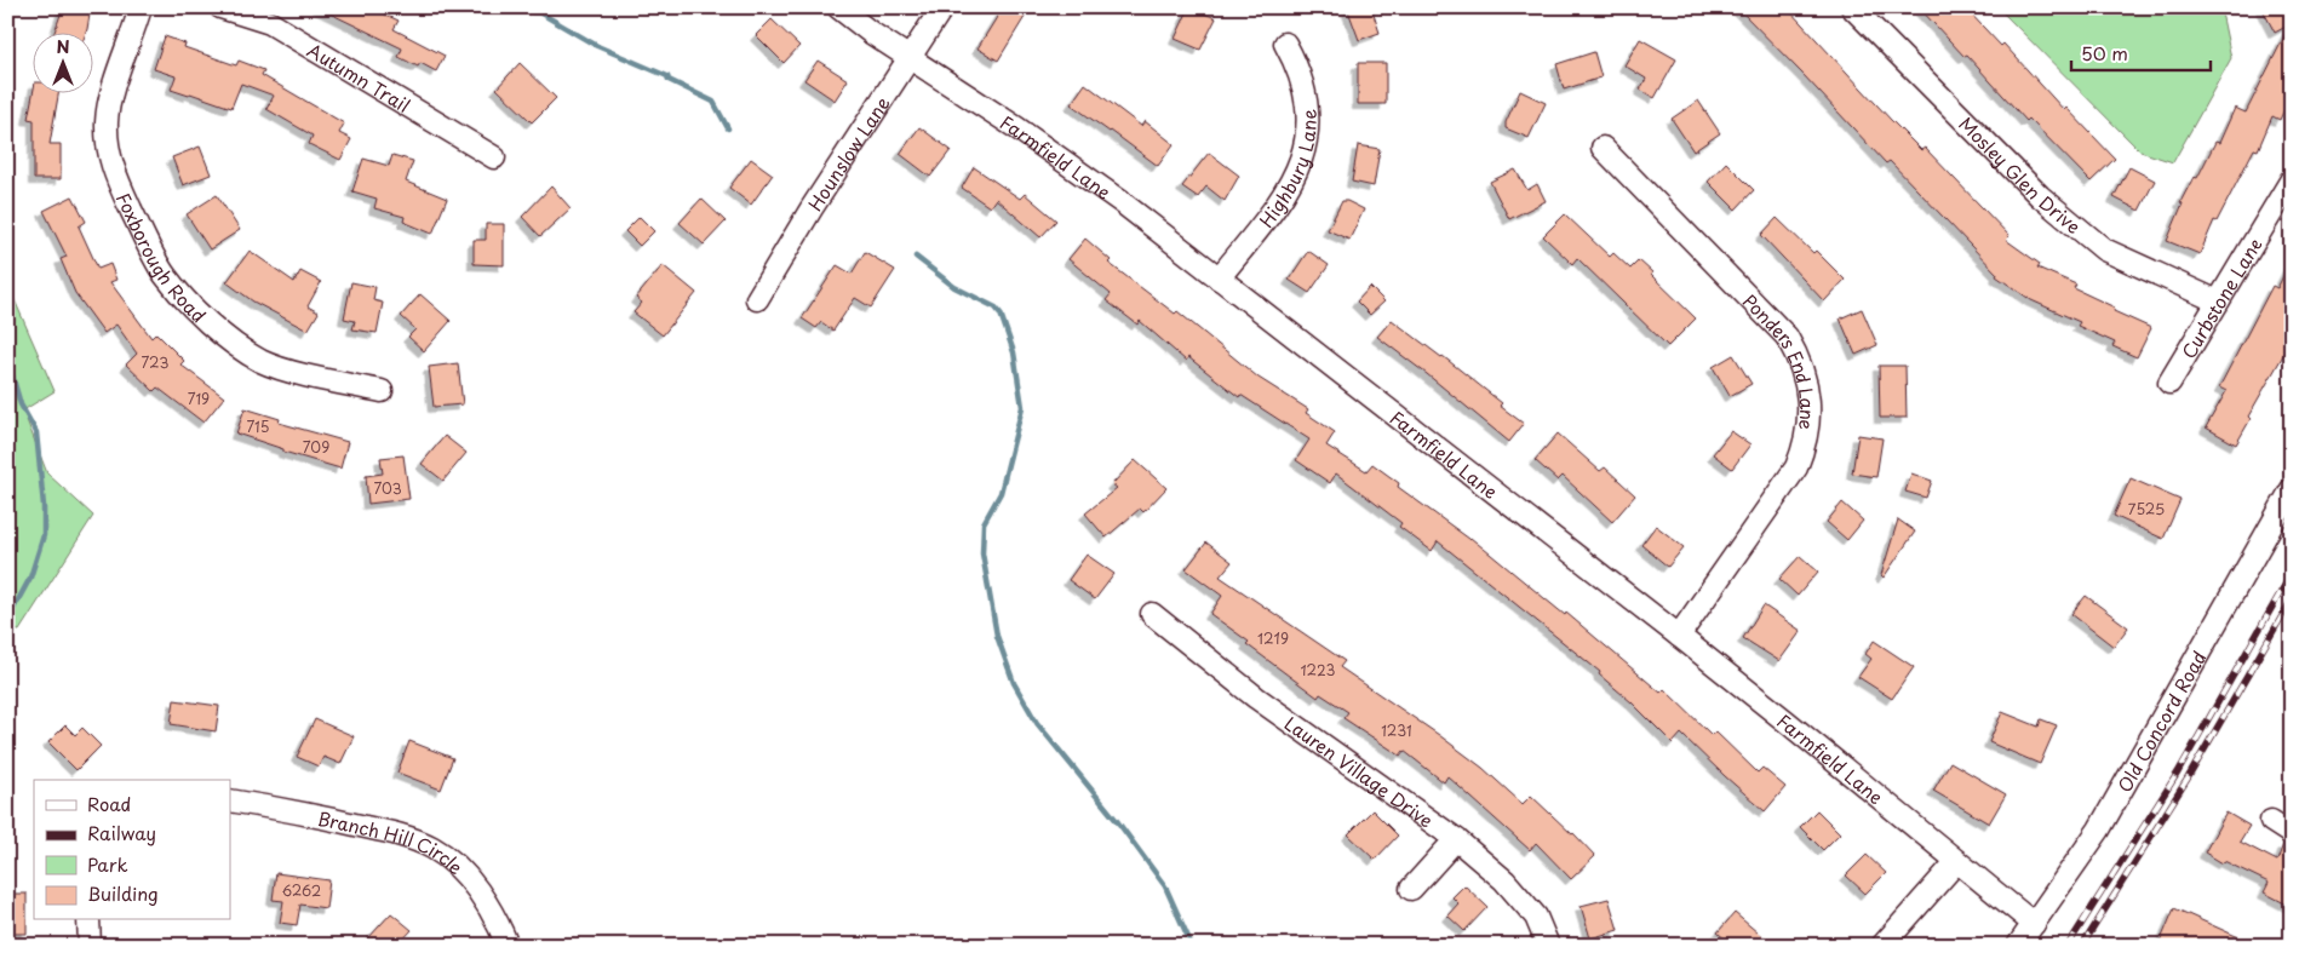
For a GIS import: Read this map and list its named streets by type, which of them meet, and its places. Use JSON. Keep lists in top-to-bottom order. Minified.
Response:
{"streets":{"street":["Autumn Trail","Hounslow Lane","Farmfield Lane","Highbury Lane","Mosley Glen Drive","Foxborough Road","Curbstone Lane","Ponders End Lane","Old Concord Road","Lauren Village Drive","Branch Hill Circle"]},"crossings":[["Hounslow Lane","Farmfield Lane"],["Farmfield Lane","Highbury Lane"],["Farmfield Lane","Ponders End Lane"],["Farmfield Lane","Old Concord Road"],["Mosley Glen Drive","Curbstone Lane"]],"house_numbers":["723","719","715","709","703","7525","1219","1223","1231","6262"],"legend":["Road","Railway","Park","Building"],"scale_bar":"50 m","north":"top"}
